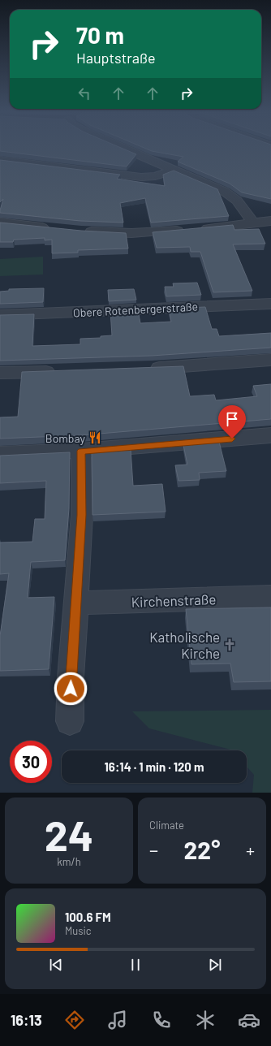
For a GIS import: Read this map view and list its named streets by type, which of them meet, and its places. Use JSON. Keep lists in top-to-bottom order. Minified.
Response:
{"streets":{"street":["Obere Rotenbergerstraße","Kirchenstraße"]},"places":{"restaurant":["Bombay"],"church":["Katholische Kirche"]},"page":{"turn":["70 m","Hauptstraße"],"limit":"30","trip":"16:14 · 1 min · 120 m","tile":[["24","km/h"],"Climate"],"heat":["−","22°","+"],"song":["100.6 FM","Music"],"tabs":"16:13"}}
